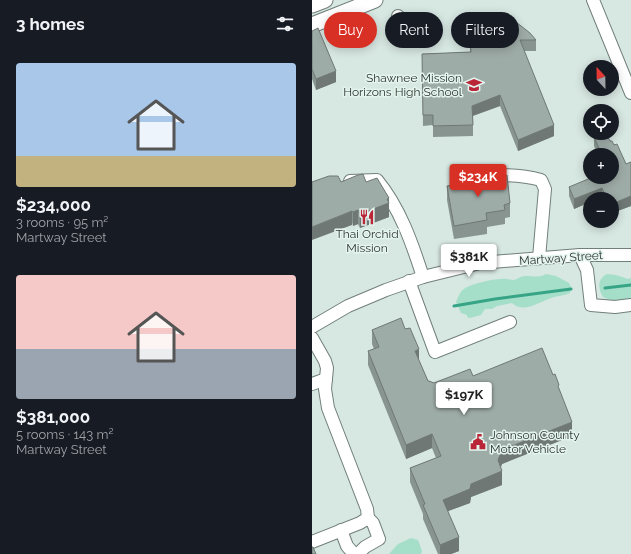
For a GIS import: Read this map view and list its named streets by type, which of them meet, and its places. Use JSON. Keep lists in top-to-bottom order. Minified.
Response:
{"streets":{"street":["Martway Street"]},"places":{"school or university":["Shawnee Mission Horizons High School"],"restaurant":["Thai Orchid Mission"],"public building":["Johnson County Motor Vehicle"]},"north":"top","page":{"heading":"3 homes","chip":["Buy","Rent","Filters"],"list":[{"name":"$234,000","note":"3 rooms · 95 m² · Martway Street"},{"name":"$381,000","note":"5 rooms · 143 m² · Martway Street"}],"map_buttons":["+","−"],"price":["$234K","$381K","$197K"]}}
